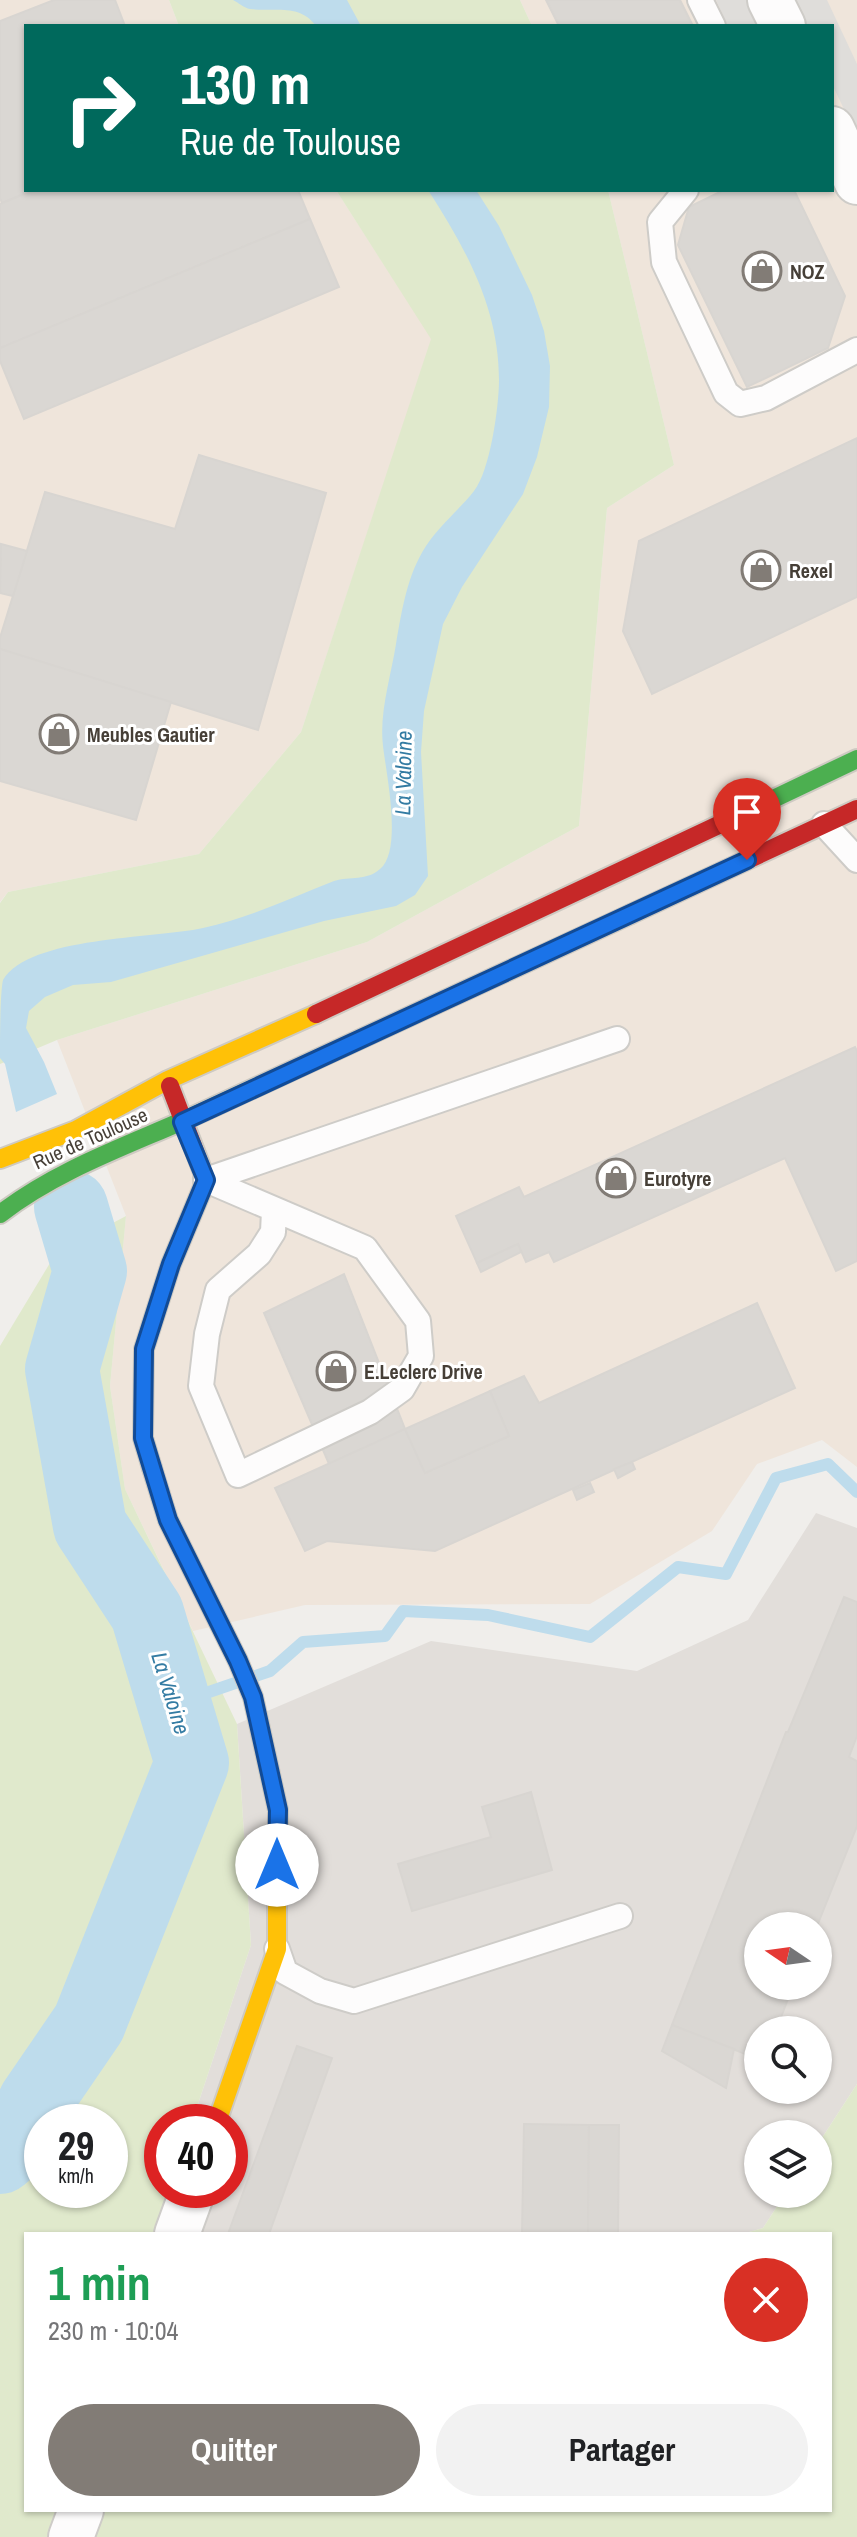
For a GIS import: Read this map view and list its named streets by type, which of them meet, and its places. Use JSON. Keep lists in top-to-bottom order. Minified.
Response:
{"streets":{"main road":["Rue de Toulouse"]},"water":["La Valoine"],"places":{"shop":["NOZ","Rexel","Meubles Gautier","Eurotyre","E.Leclerc Drive"]},"north":"left","page":{"turn":["130 m","Rue de Toulouse"],"speed":"29 km/h","limit":"40","heading":["1 min","230 m · 10:04"],"buttons":["Quitter","Partager"]}}
